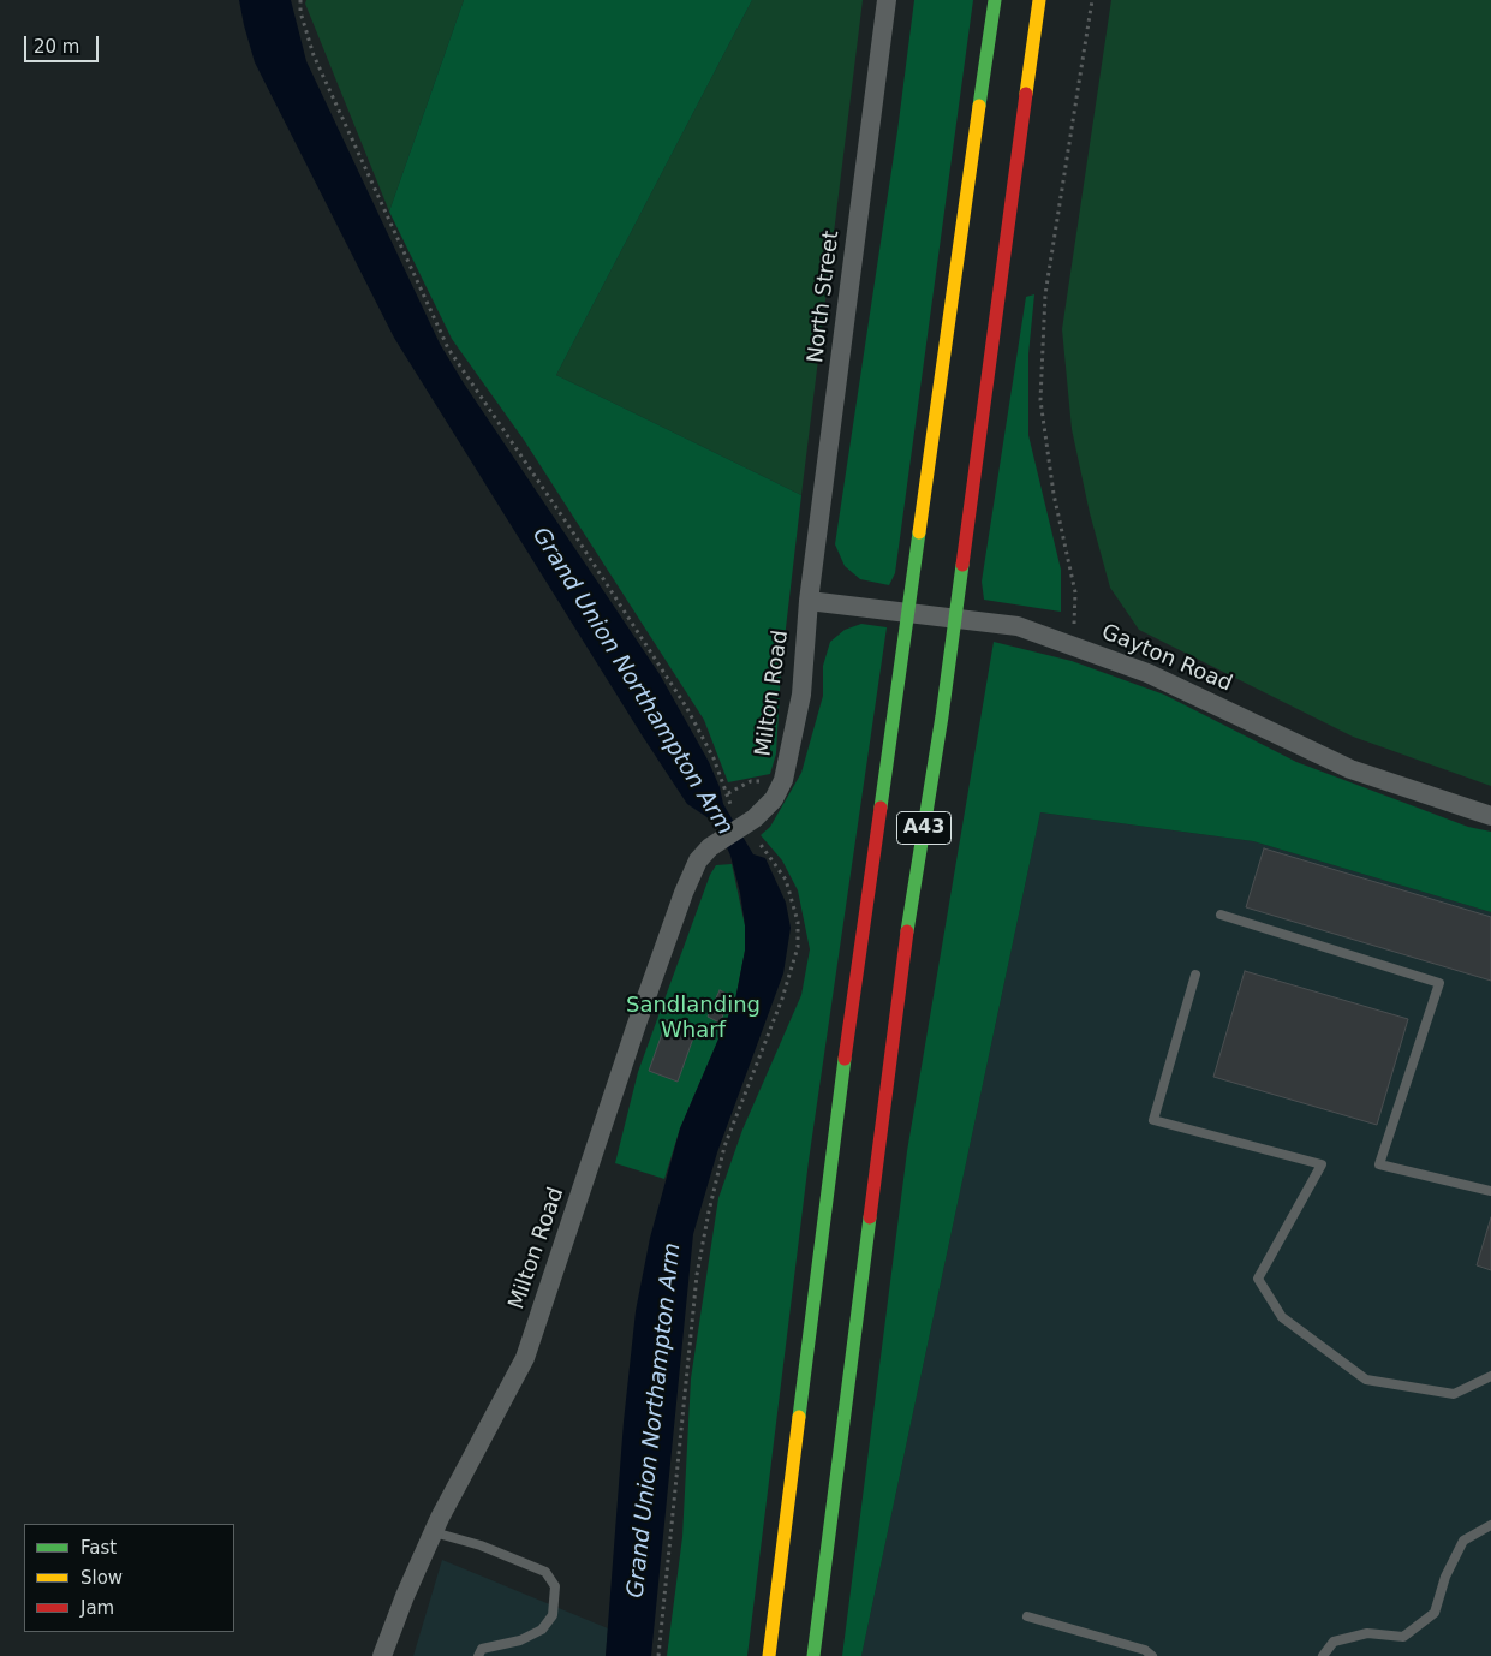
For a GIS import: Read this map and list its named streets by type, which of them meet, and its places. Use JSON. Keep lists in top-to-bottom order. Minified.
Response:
{"streets":{"highway":["A43"],"street":["North Street","Gayton Road","Milton Road"]},"crossings":[["North Street","Gayton Road"],["North Street","Milton Road"],["Gayton Road","Milton Road"]],"water":["Grand Union Northampton Arm"],"parks":["Sandlanding Wharf"],"legend":["Fast","Slow","Jam"],"scale_bar":"20 m"}
